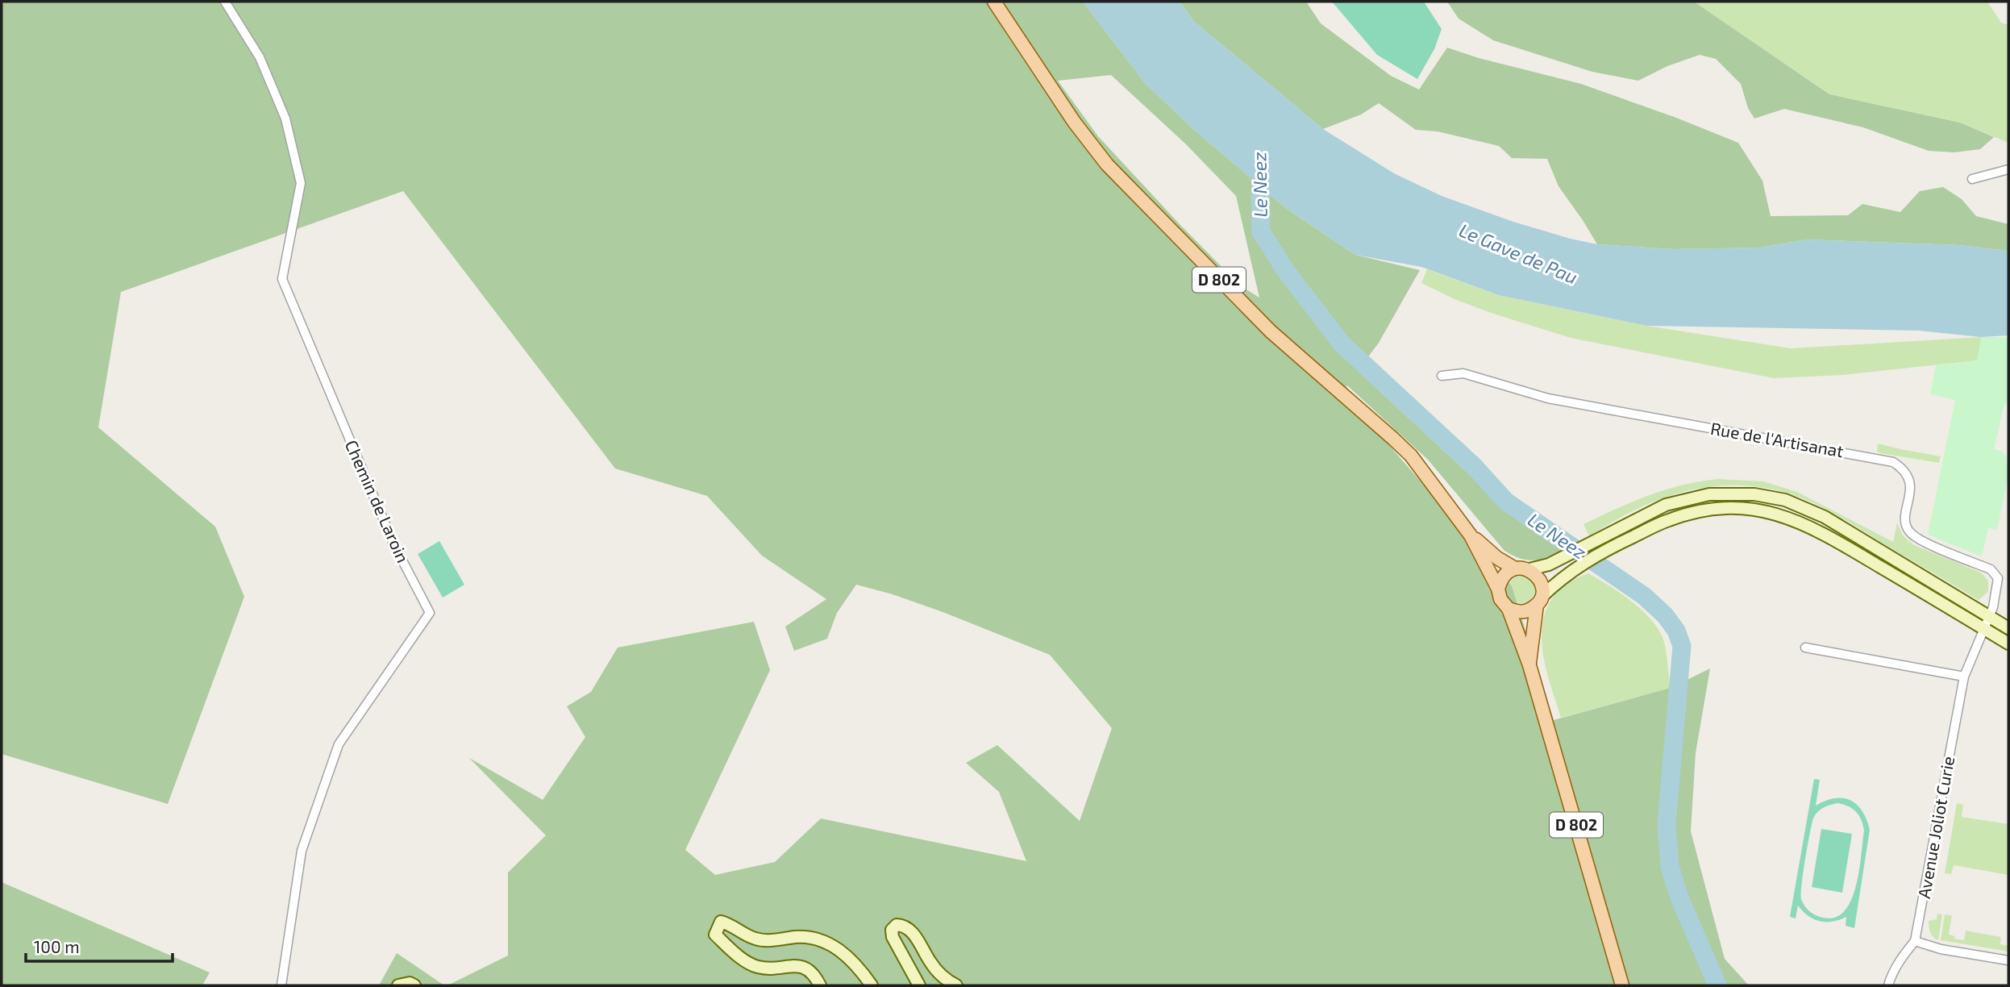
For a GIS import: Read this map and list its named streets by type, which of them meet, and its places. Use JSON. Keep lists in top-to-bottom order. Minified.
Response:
{"streets":{"main road":["D 802"],"street":["Rue de l'Artisanat","Chemin de Laroin","Avenue Joliot Curie"]},"crossings":[["Rue de l'Artisanat","Avenue Joliot Curie"]],"water":["Le Neez","Le Gave de Pau"],"scale_bar":"100 m"}
